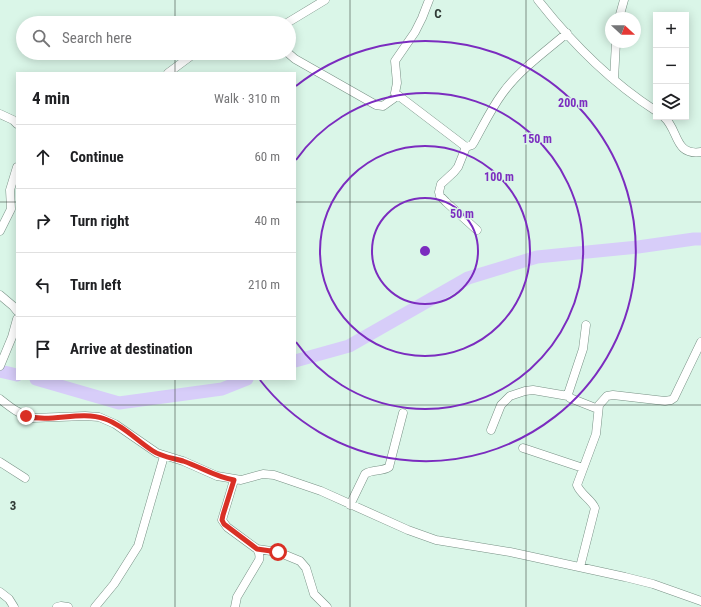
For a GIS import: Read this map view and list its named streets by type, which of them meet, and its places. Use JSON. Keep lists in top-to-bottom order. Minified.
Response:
{"north":"right","page":{"map_buttons":["+","−"],"search":"Search here","heading":["4 min","Walk · 310 m"],"list":[["Continue","60 m"],["Turn right","40 m"],["Turn left","210 m"],"Arrive at destination"]},"grid":{"columns":["C"],"rows":["3"]},"rings":["200 m","150 m","100 m","50 m"]}
